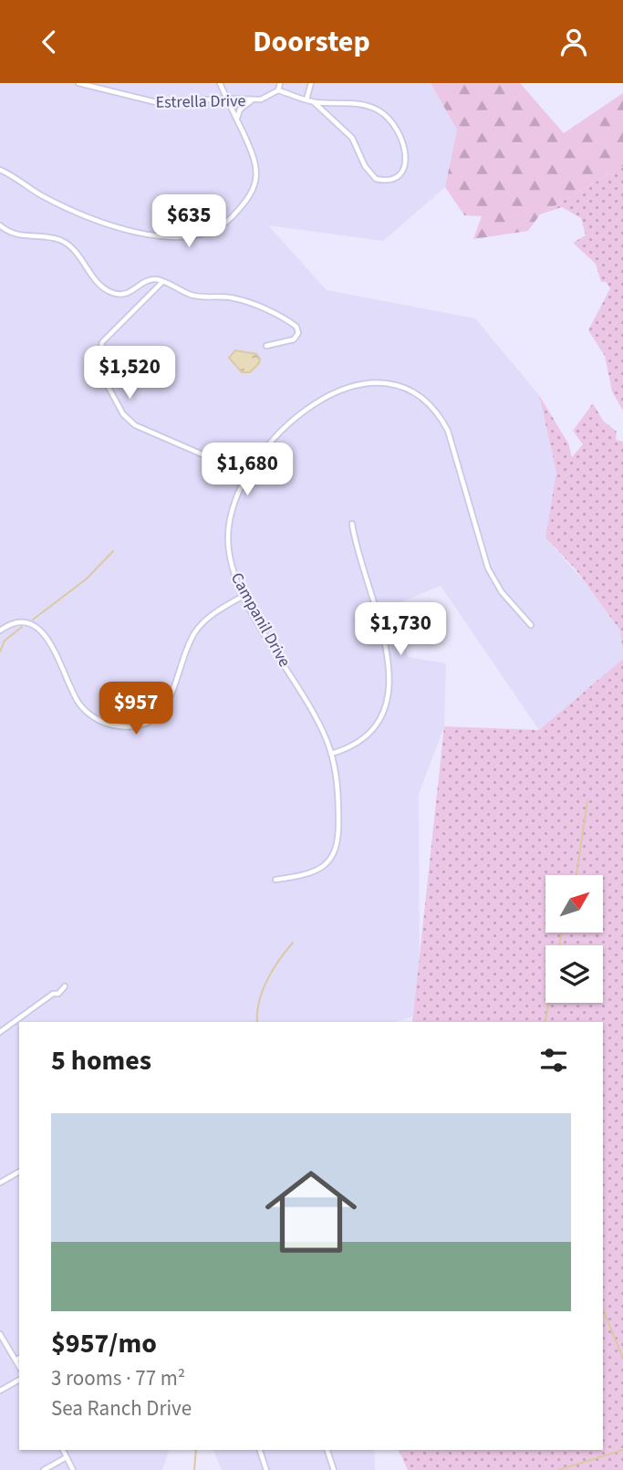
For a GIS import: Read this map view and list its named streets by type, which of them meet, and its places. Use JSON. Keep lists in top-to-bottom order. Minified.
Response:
{"streets":{"street":["Estrella Drive","Campanil Drive"]},"north":"top right","page":{"header":"Doorstep","price":["$635","$1,520","$1,680","$1,730","$957"],"heading":"5 homes","list":[{"name":"$957/mo","note":"3 rooms · 77 m² · Sea Ranch Drive"}]}}
